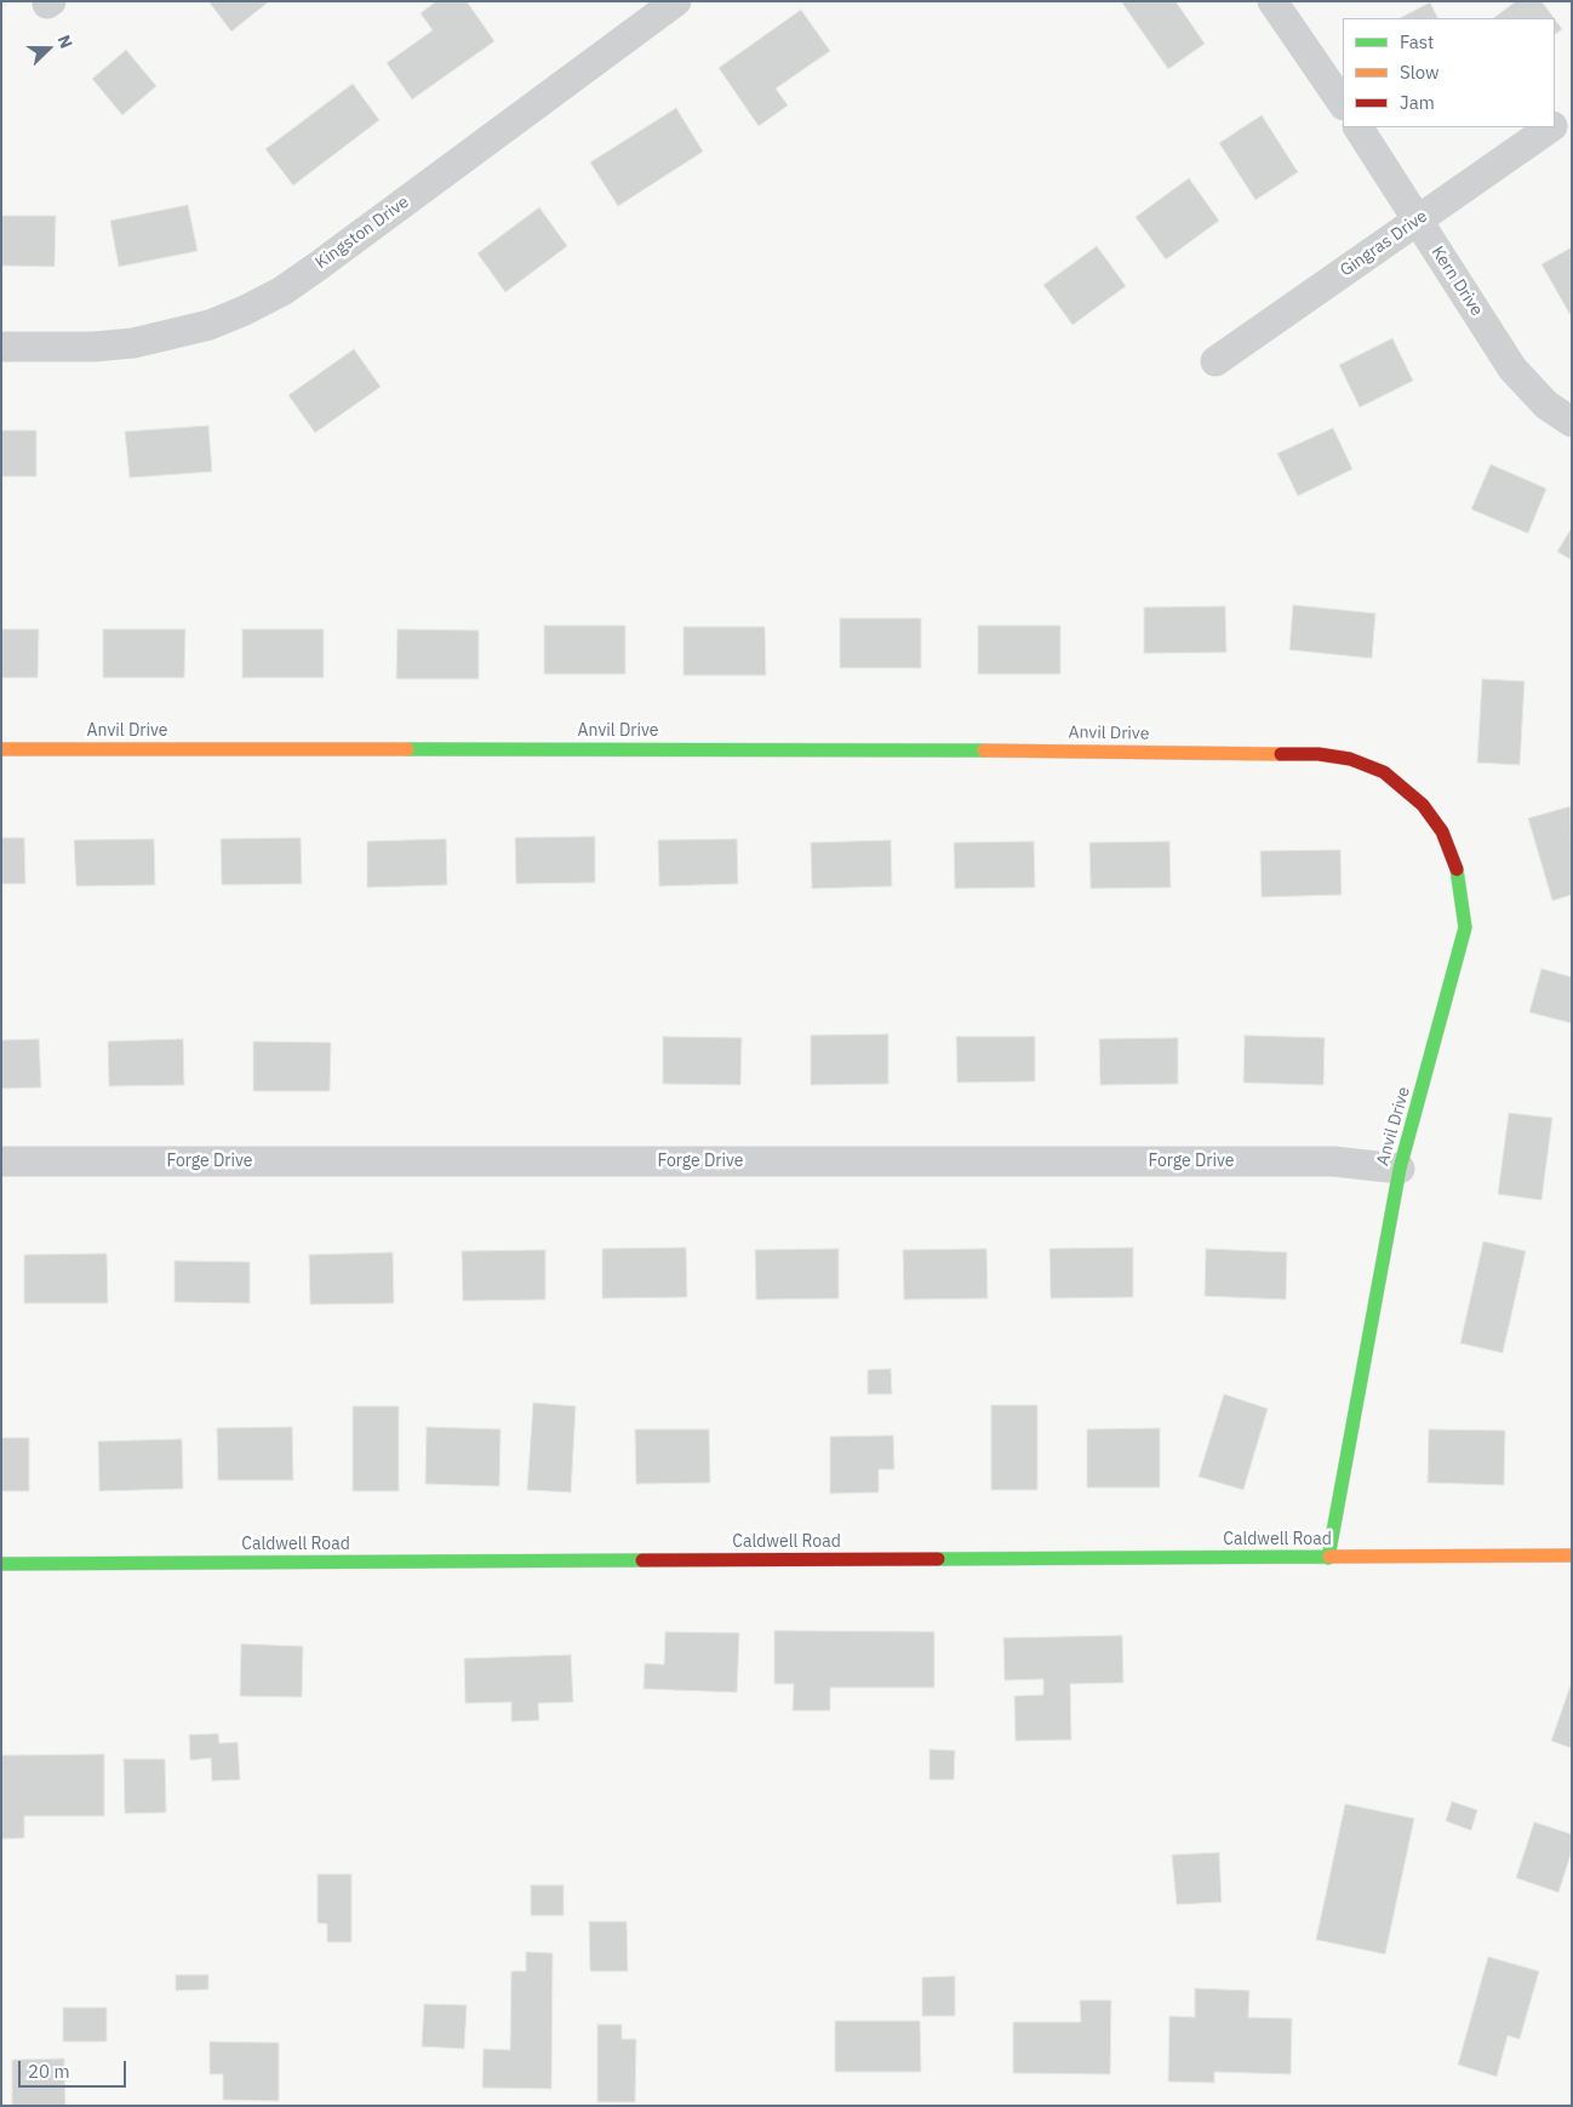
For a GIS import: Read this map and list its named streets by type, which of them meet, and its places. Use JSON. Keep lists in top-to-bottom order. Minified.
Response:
{"streets":{"street":["Kingston Drive","Gingras Drive","Kern Drive","Anvil Drive","Forge Drive","Caldwell Road"]},"crossings":[["Gingras Drive","Kern Drive"],["Anvil Drive","Forge Drive"],["Anvil Drive","Caldwell Road"]],"legend":["Fast","Slow","Jam"],"scale_bar":"20 m","north":"right"}
